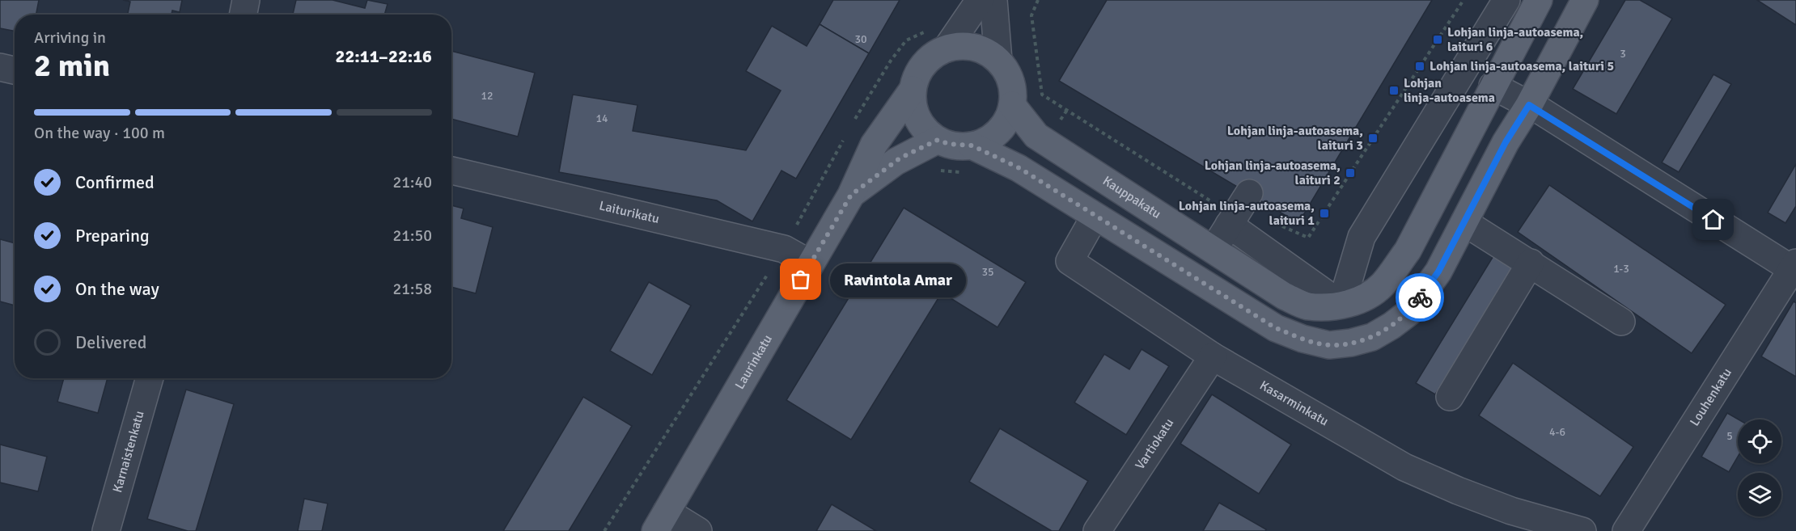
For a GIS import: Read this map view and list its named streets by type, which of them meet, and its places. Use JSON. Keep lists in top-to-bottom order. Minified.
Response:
{"streets":{"main road":["Kauppakatu","Laurinkatu"],"street":["Laiturikatu","Louhenkatu","Kasarminkatu","Vartiokatu","Karnaistenkatu"]},"crossings":[["Kauppakatu","Laurinkatu"],["Laiturikatu","Laurinkatu"],["Kasarminkatu","Vartiokatu"]],"places":{"transit":["Lohjan linja-autoasema, laituri 6","Lohjan linja-autoasema, laituri 5","Lohjan linja-autoasema","Lohjan linja-autoasema, laituri 3","Lohjan linja-autoasema, laituri 2","Lohjan linja-autoasema, laituri 1"],"other":["Ravintola Amar"]},"house_numbers":["30","3","12","14","1-3","35","4-6","5"],"page":{"heading":["2 min","Arriving in","22:11–22:16"],"bar":"On the way · 100 m","list":[["Confirmed","21:40"],["Preparing","21:50"],["On the way","21:58"],"Delivered"],"bubble":"Ravintola Amar"}}
